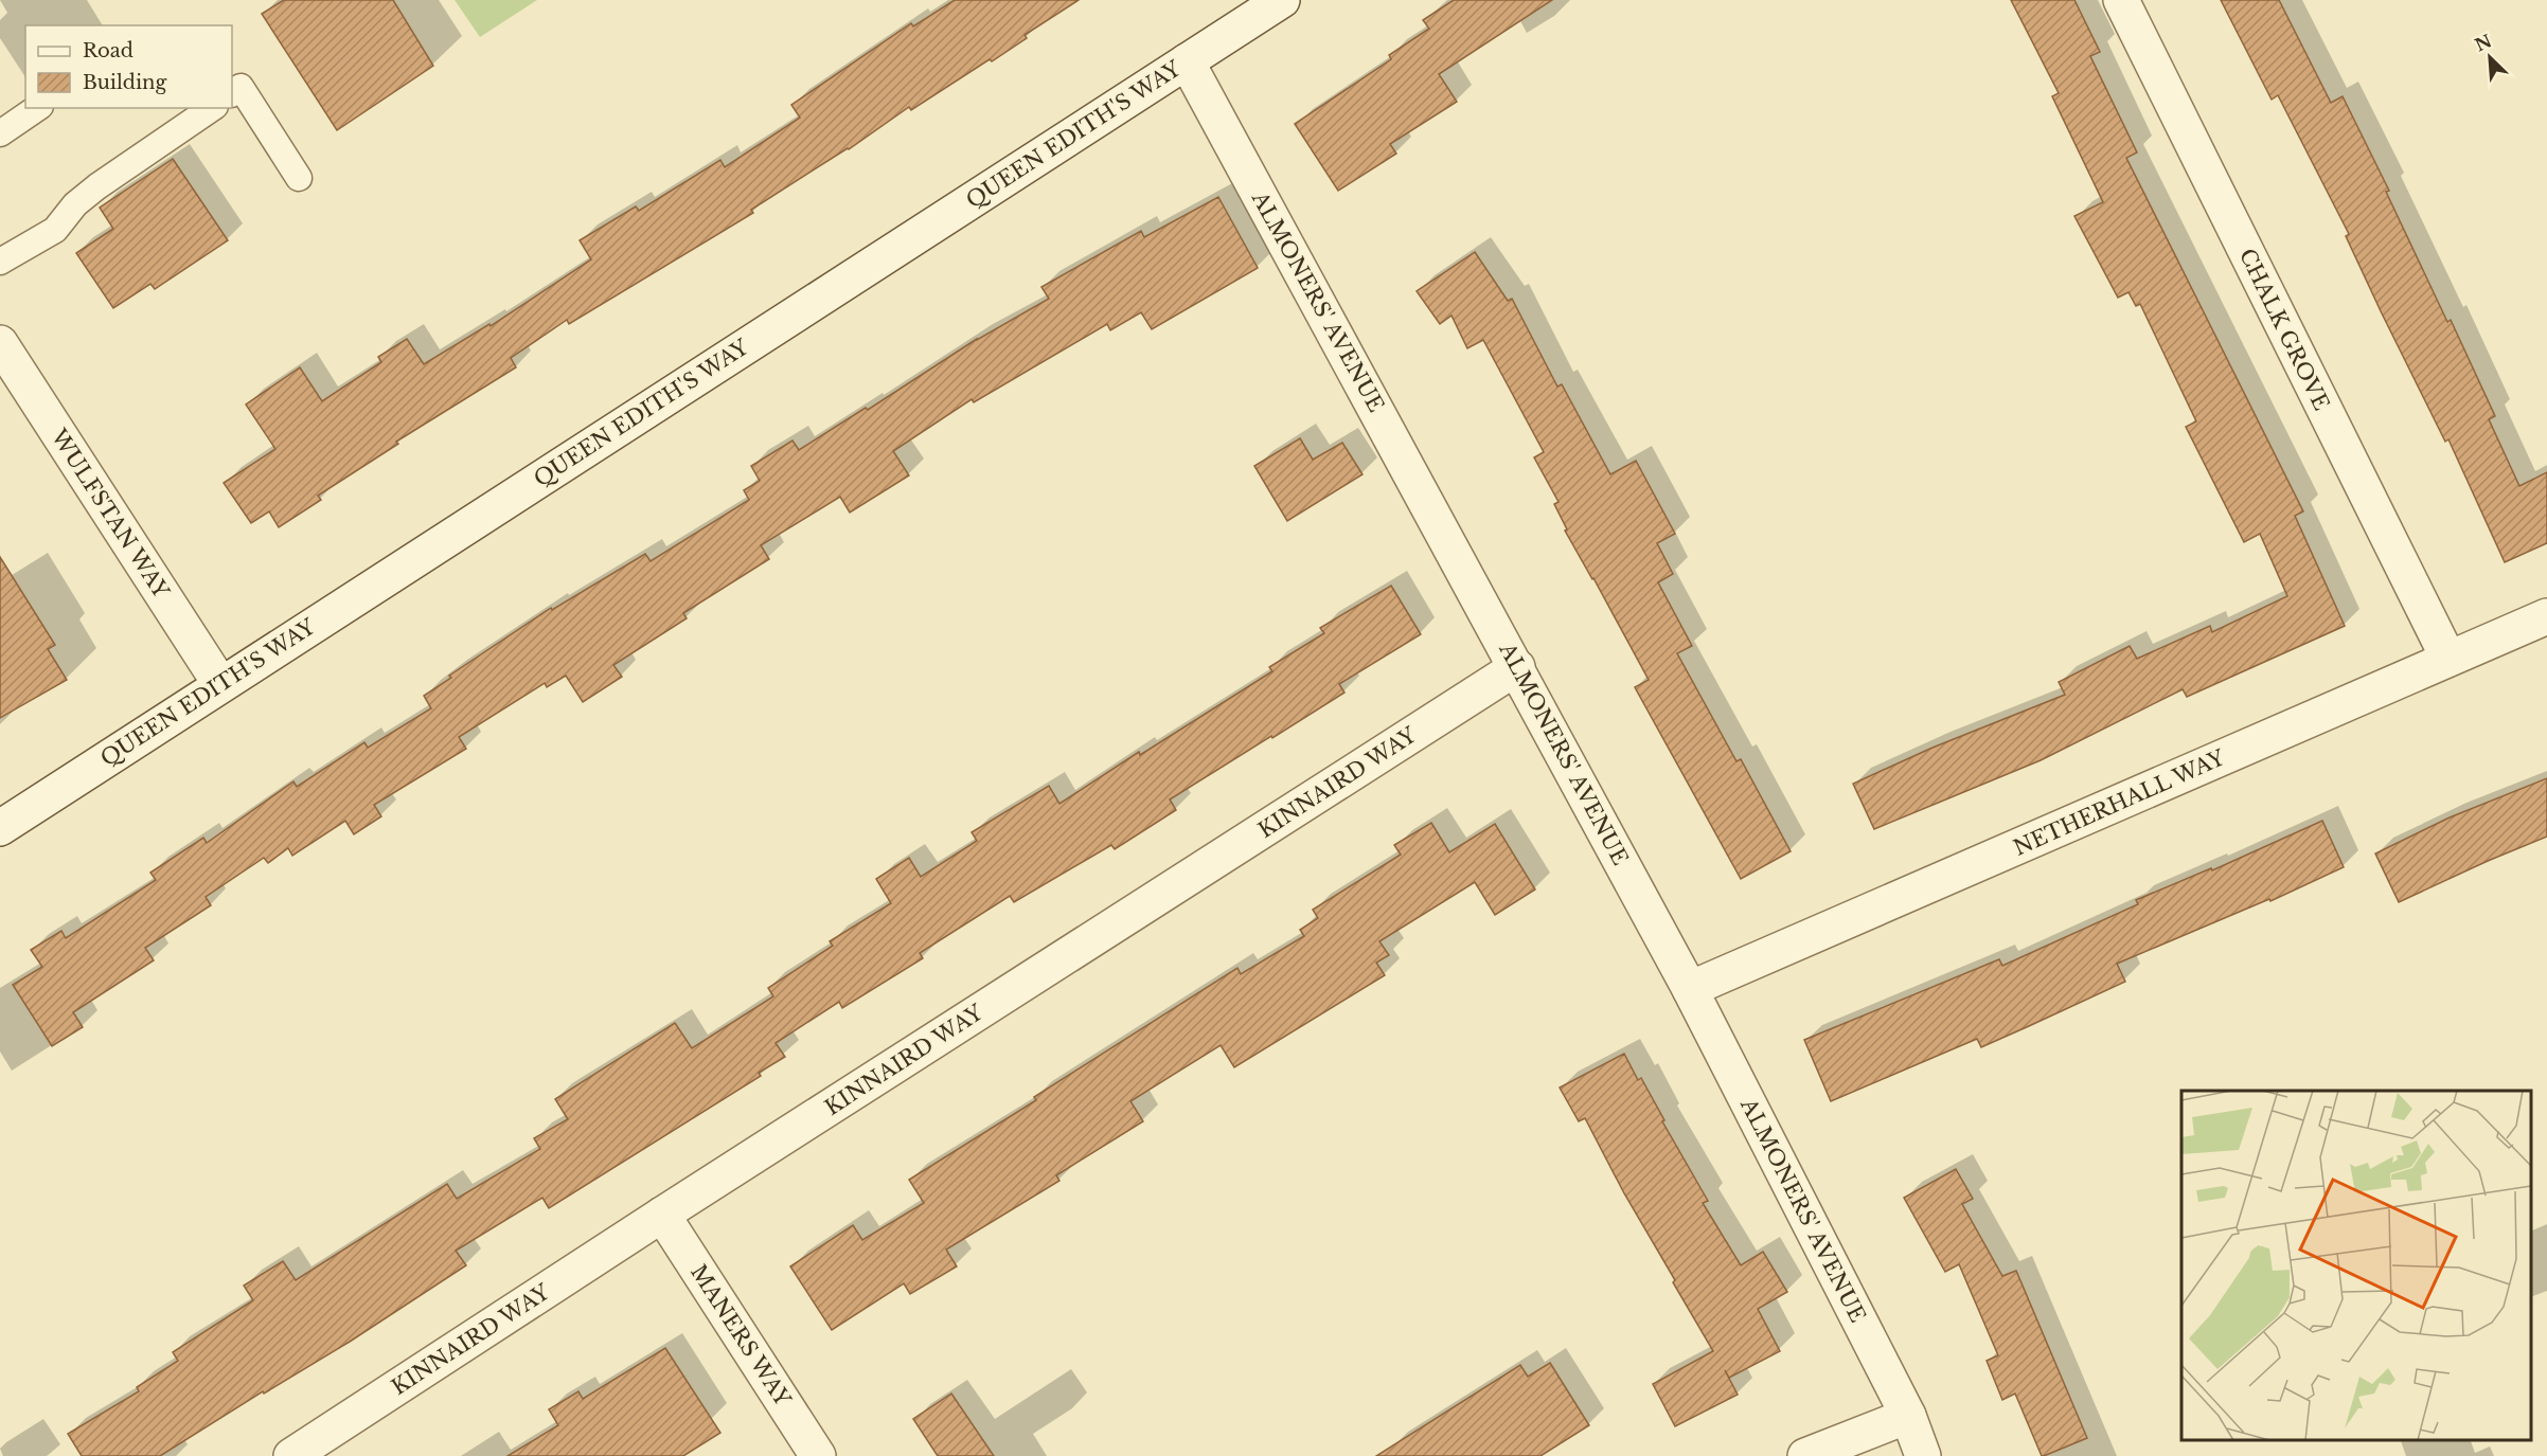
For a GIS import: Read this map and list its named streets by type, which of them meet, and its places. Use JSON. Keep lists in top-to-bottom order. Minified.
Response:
{"streets":{"street":["QUEEN EDITH'S WAY","ALMONERS' AVENUE","CHALK GROVE","WULFSTAN WAY","KINNAIRD WAY","NETHERHALL WAY","MANERS WAY"]},"crossings":[["QUEEN EDITH'S WAY","ALMONERS' AVENUE"],["QUEEN EDITH'S WAY","WULFSTAN WAY"],["ALMONERS' AVENUE","KINNAIRD WAY"],["ALMONERS' AVENUE","NETHERHALL WAY"],["CHALK GROVE","NETHERHALL WAY"],["KINNAIRD WAY","MANERS WAY"]],"legend":["Road","Building"],"north":"top left"}
